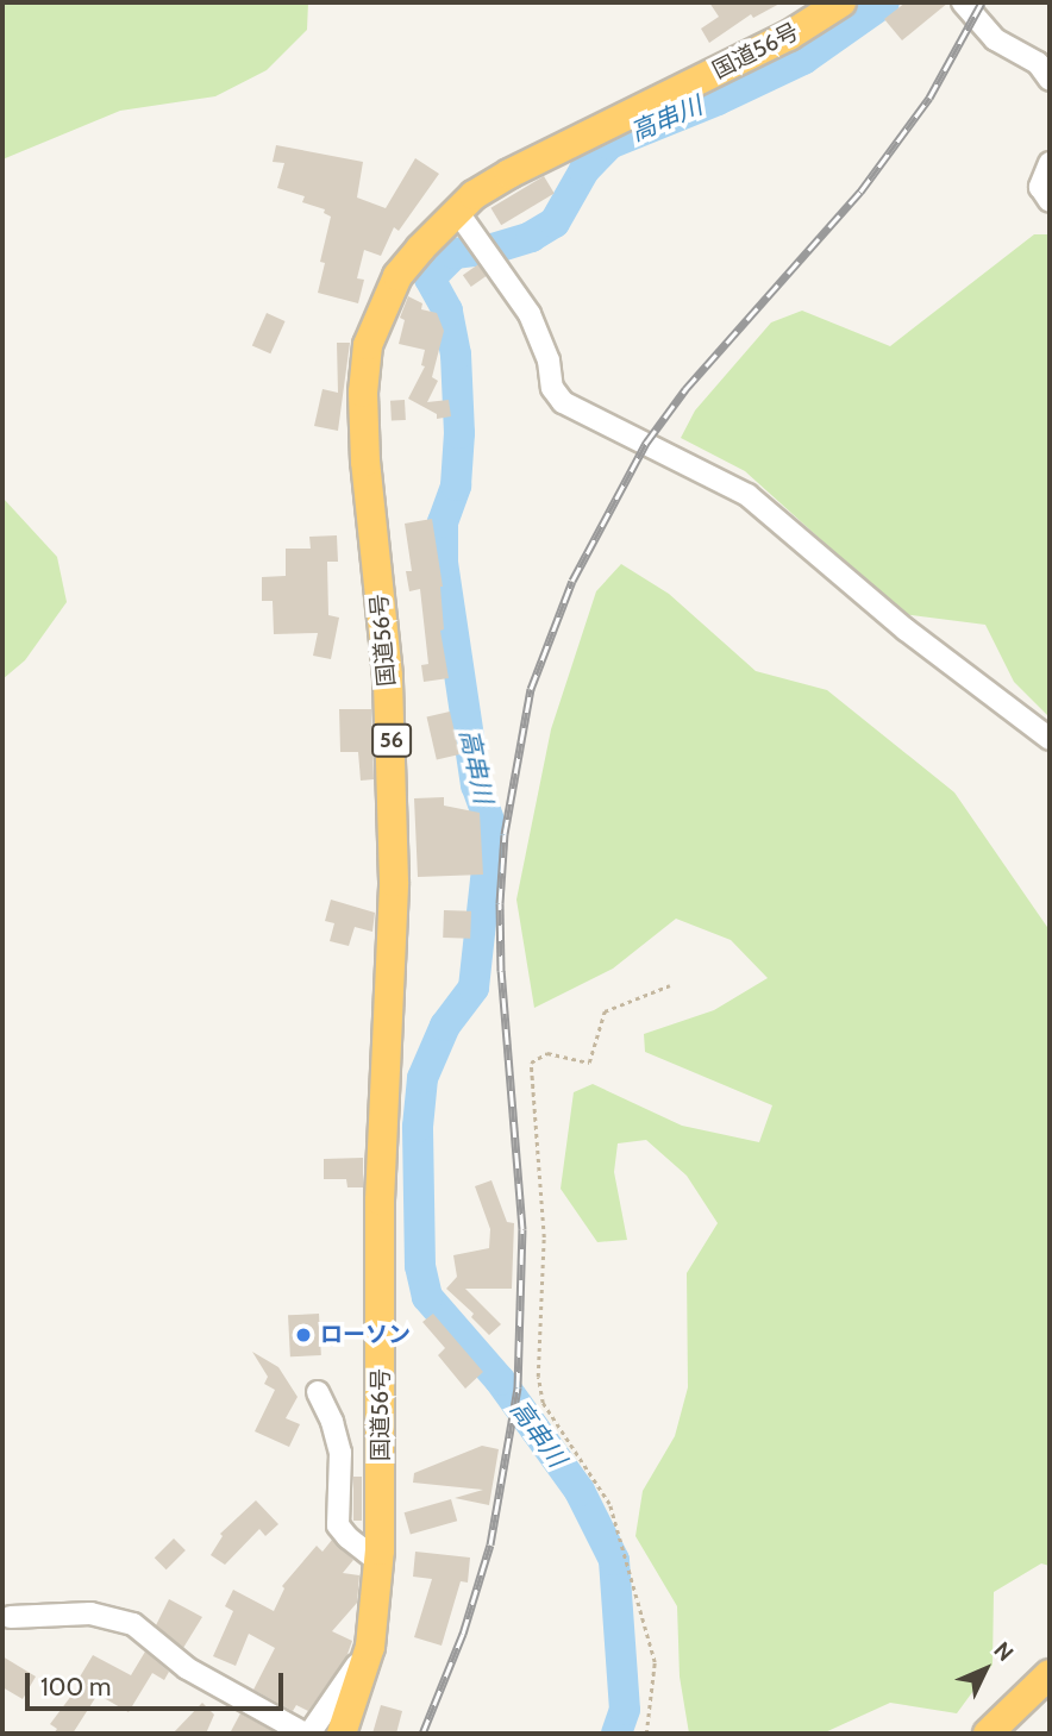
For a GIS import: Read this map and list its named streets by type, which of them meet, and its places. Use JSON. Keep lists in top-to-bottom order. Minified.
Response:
{"streets":{"highway":["国道56号","56"]},"water":["高串川"],"places":["ローソン"],"scale_bar":"100 m","north":"top right"}
